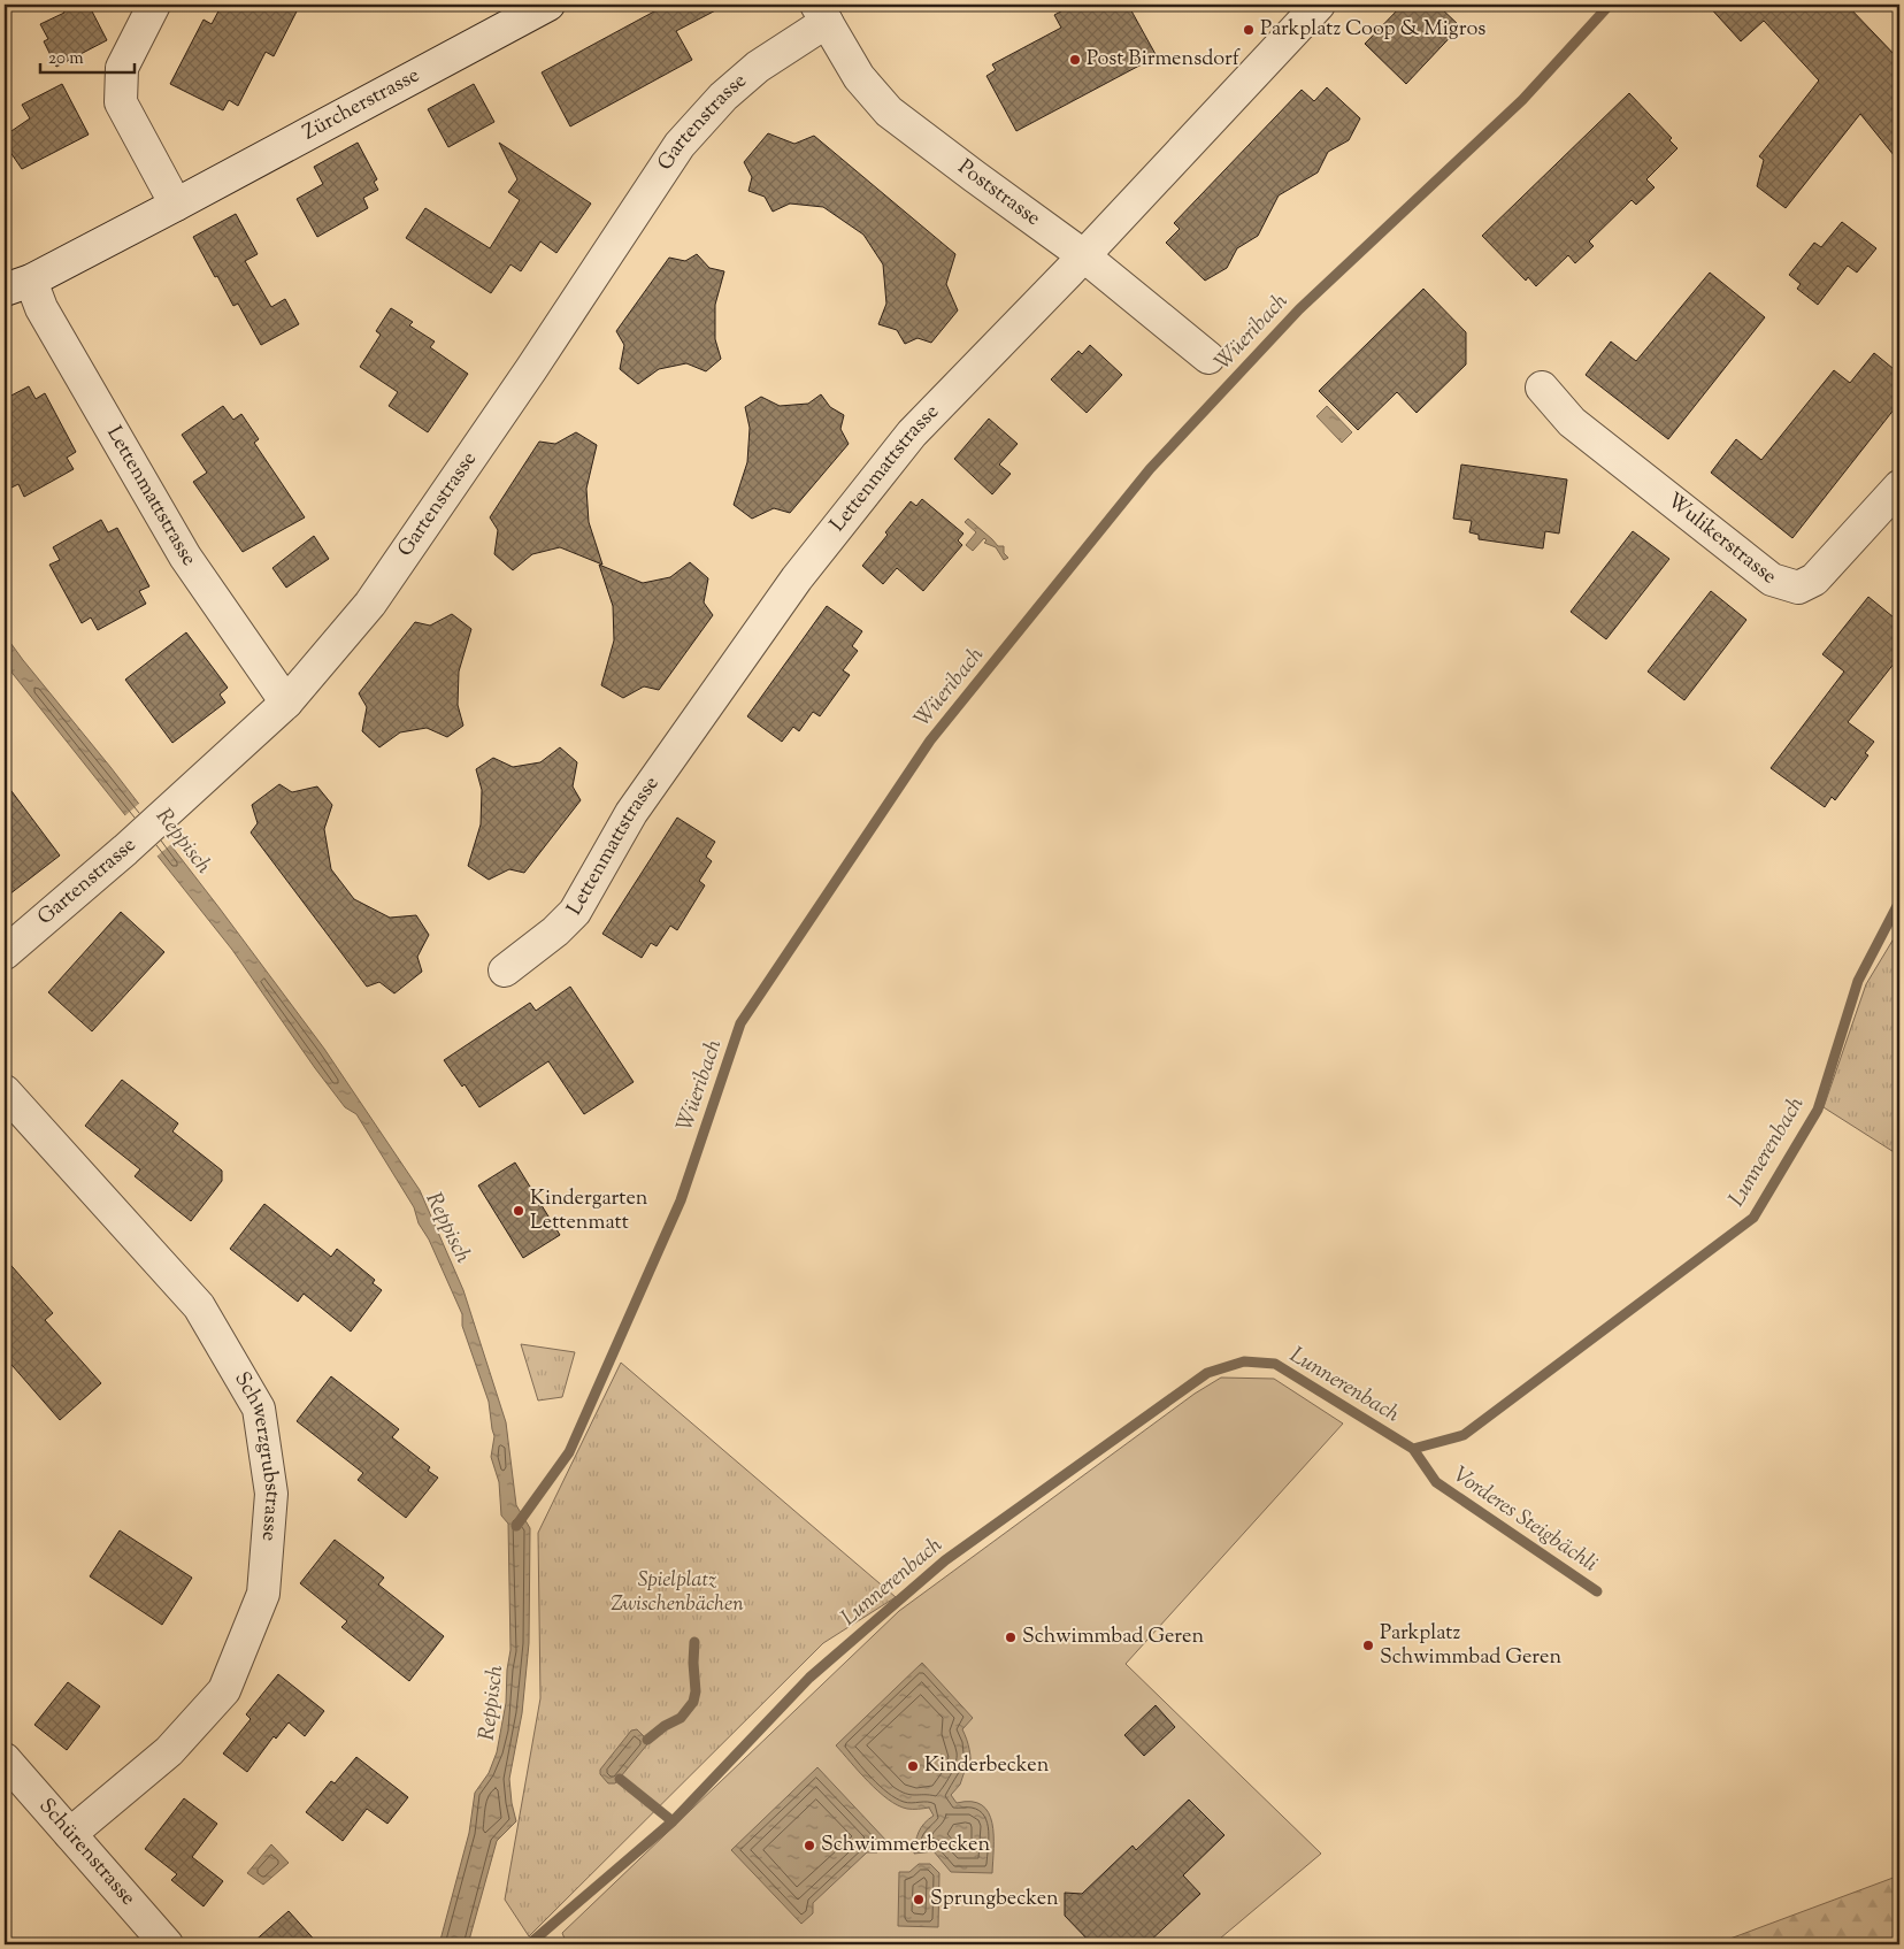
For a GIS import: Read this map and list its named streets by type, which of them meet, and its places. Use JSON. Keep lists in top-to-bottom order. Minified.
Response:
{"streets":{"street":["Zürcherstrasse","Gartenstrasse","Poststrasse","Lettenmattstrasse","Wulikerstrasse","Schwerzgrubstrasse","Schürenstrasse"]},"crossings":[["Zürcherstrasse","Lettenmattstrasse"],["Gartenstrasse","Poststrasse"],["Gartenstrasse","Lettenmattstrasse"],["Poststrasse","Lettenmattstrasse"],["Schwerzgrubstrasse","Schürenstrasse"]],"water":["Wüeribach","Reppisch","Lunnerenbach","Vorderes Steigbächli"],"parks":["Spielplatz Zwischenbächen"],"places":["Parkplatz Coop & Migros","Post Birmensdorf","Kindergarten Lettenmatt","Schwimmbad Geren","Parkplatz Schwimmbad Geren","Kinderbecken","Schwimmerbecken","Sprungbecken"],"scale_bar":"20 m"}
